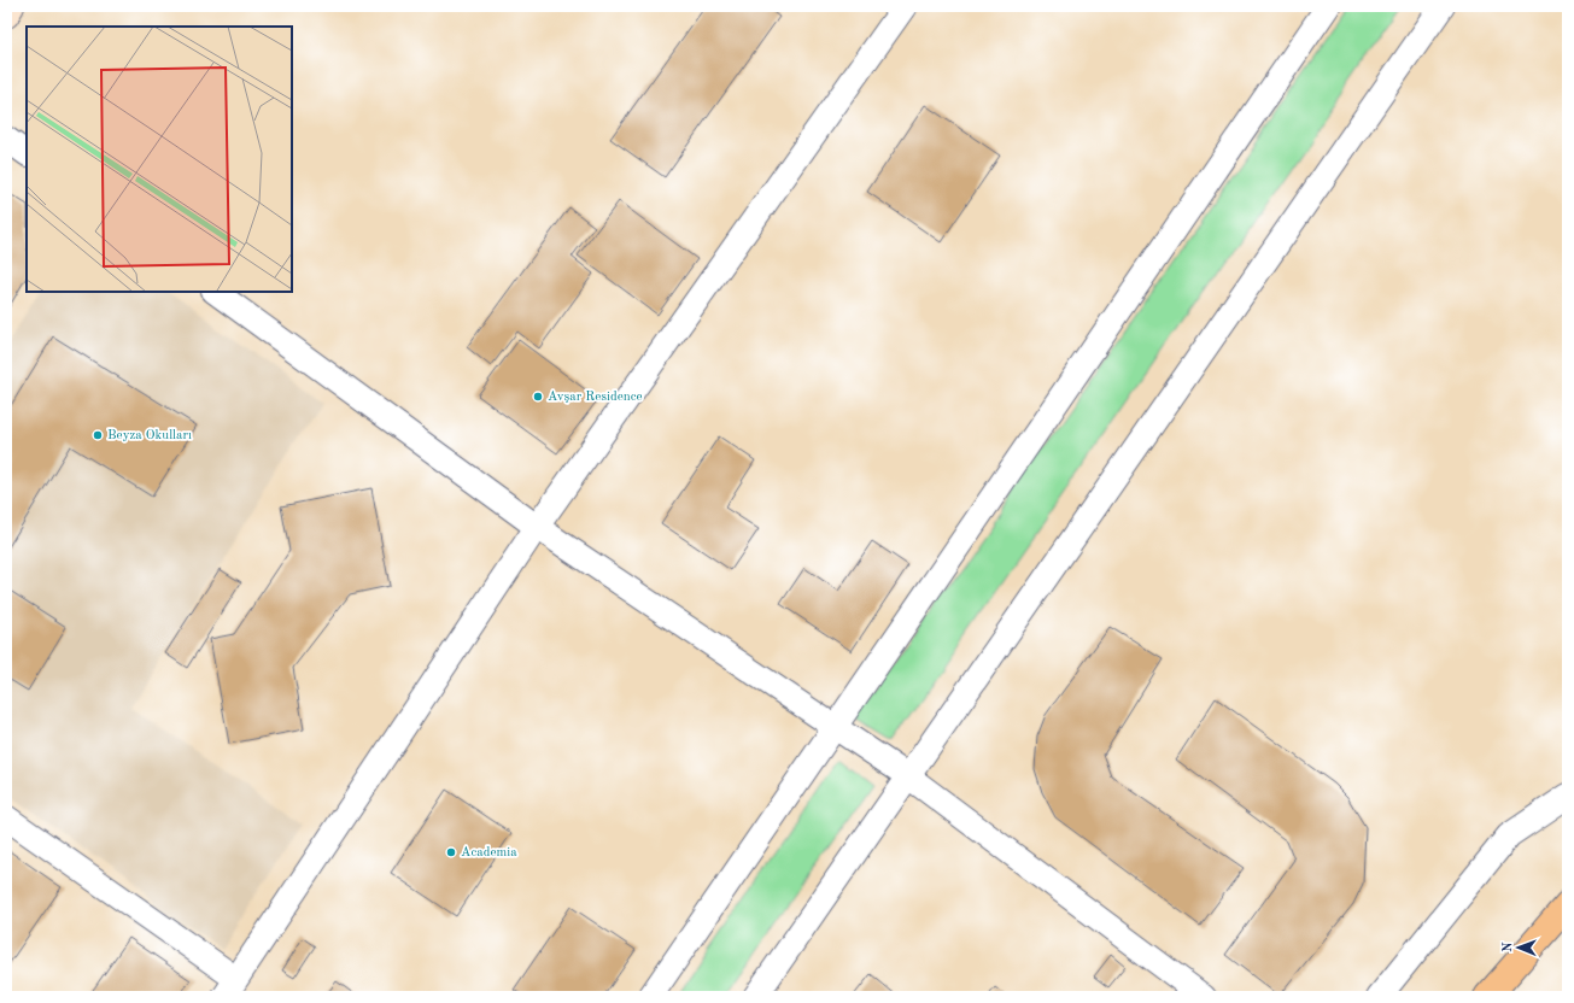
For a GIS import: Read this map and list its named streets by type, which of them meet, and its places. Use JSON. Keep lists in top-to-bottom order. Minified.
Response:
{"places":["Avşar Residence","Beyza Okulları","Academia"],"north":"left"}
